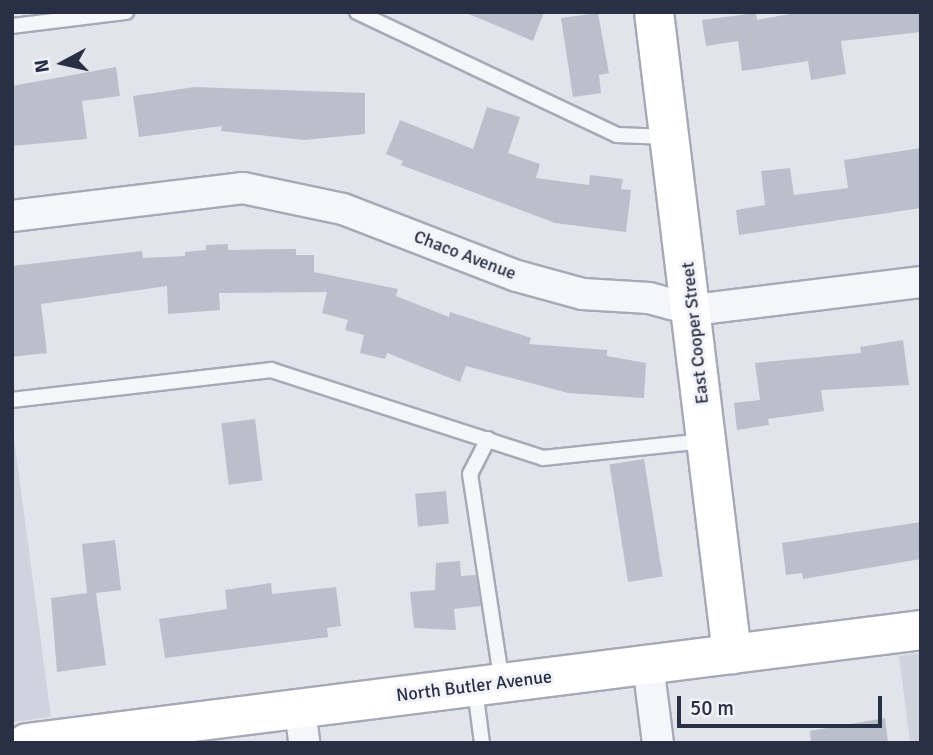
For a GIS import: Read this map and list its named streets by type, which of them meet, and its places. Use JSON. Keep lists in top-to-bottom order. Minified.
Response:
{"streets":{"main road":["East Cooper Street","North Butler Avenue"],"street":["Chaco Avenue"]},"crossings":[["Chaco Avenue","East Cooper Street"],["East Cooper Street","North Butler Avenue"]],"scale_bar":"50 m","north":"left"}
